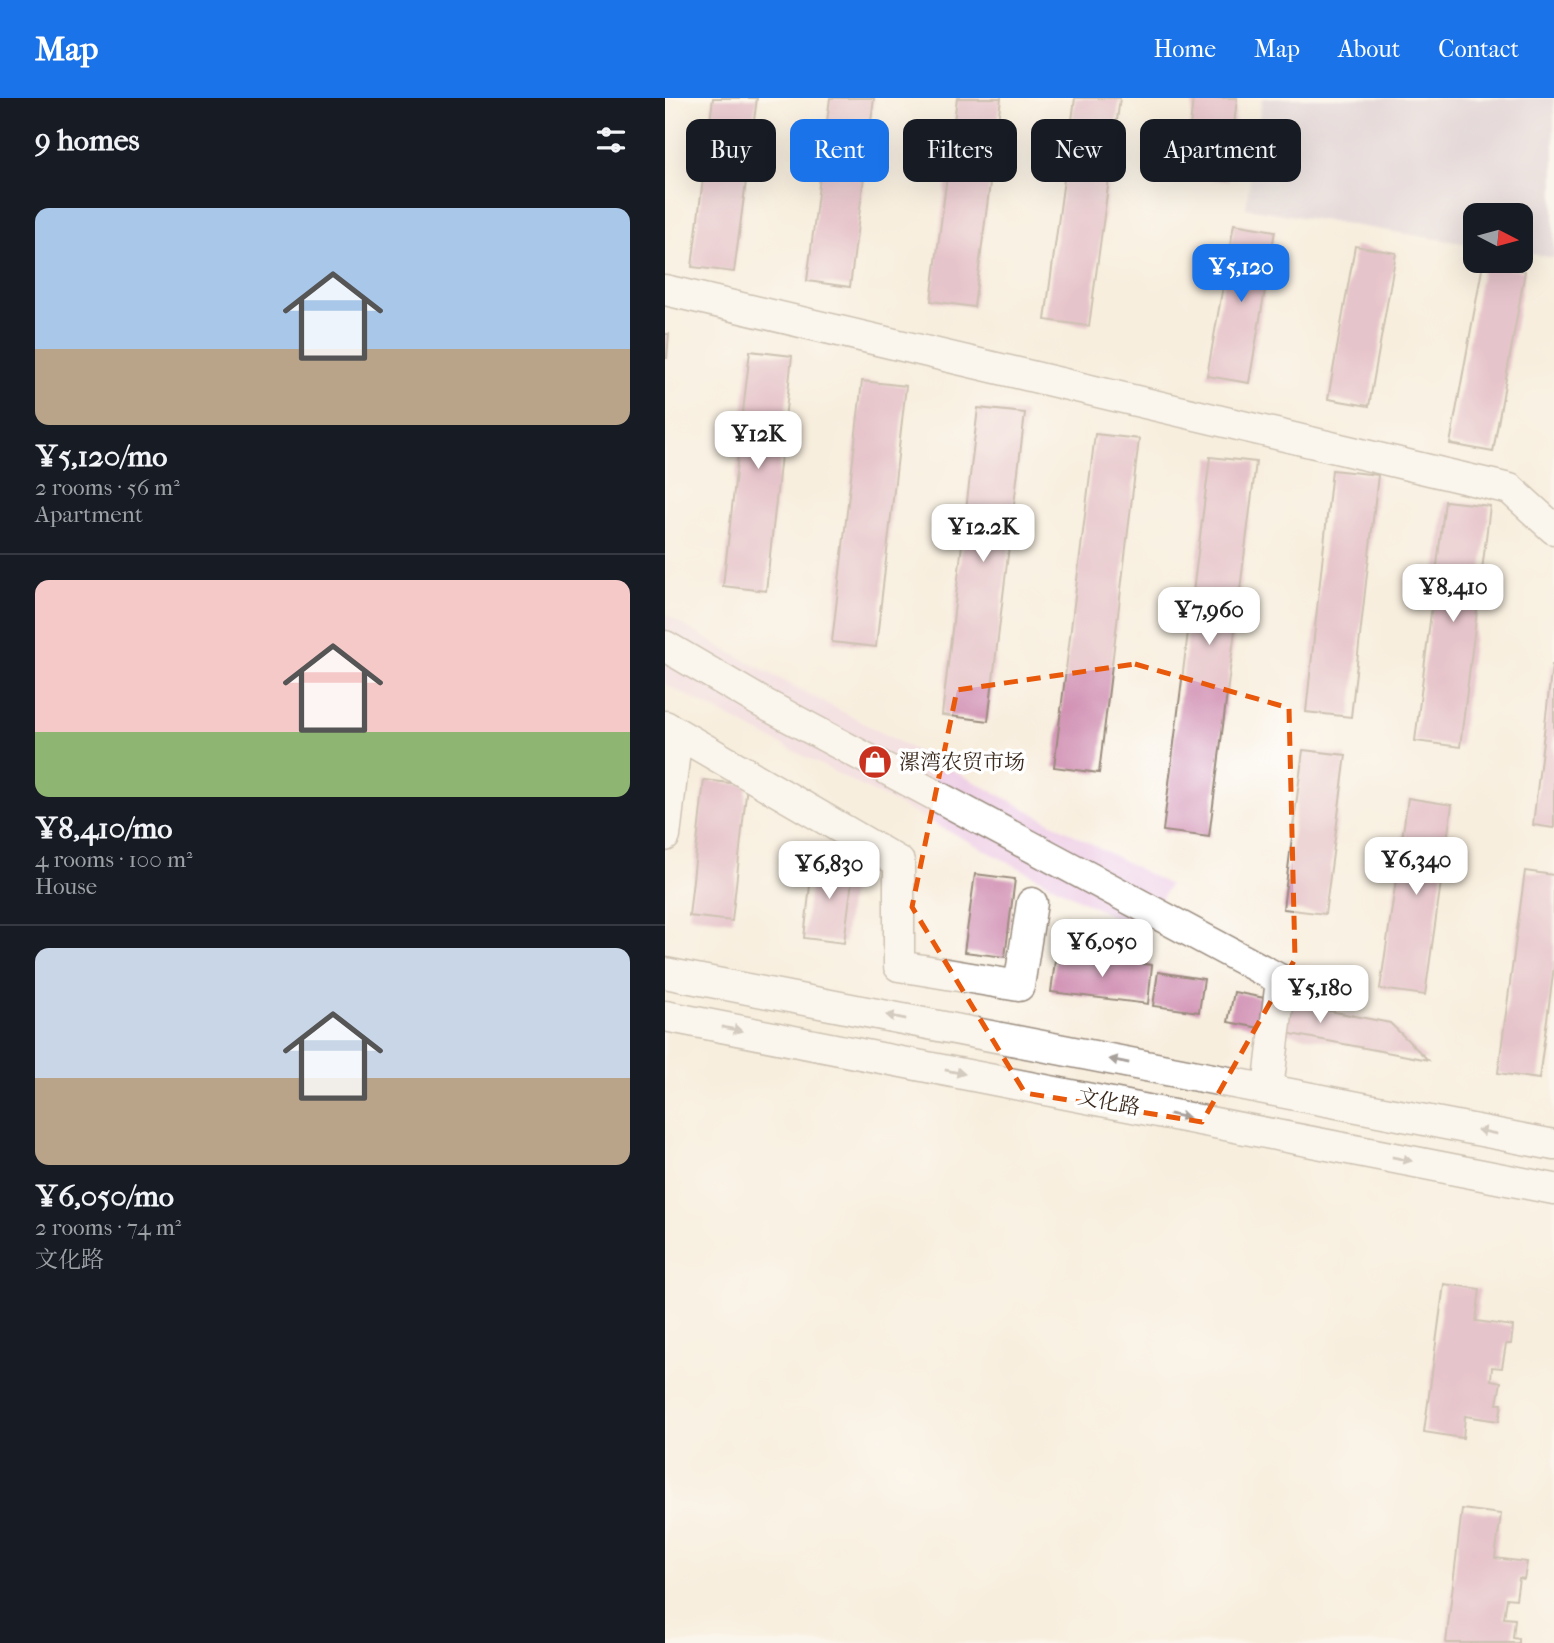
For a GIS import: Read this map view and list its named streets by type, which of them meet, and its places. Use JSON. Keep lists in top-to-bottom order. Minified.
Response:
{"streets":{"street":["文化路"]},"places":{"shop":["漯湾农贸市场"]},"north":"right","page":{"header":"Map","nav":["Home","Map","About","Contact"],"heading":"9 homes","chip":["Buy","Rent","Filters","New","Apartment"],"list":[{"name":"¥5,120/mo","note":"2 rooms · 56 m² · Apartment"},{"name":"¥8,410/mo","note":"4 rooms · 100 m² · House"},{"name":"¥6,050/mo","note":"2 rooms · 74 m² · 文化路"}],"price":["¥5,120","¥12K","¥12.2K","¥8,410","¥7,960","¥6,340","¥6,830","¥6,050","¥5,180"]}}
